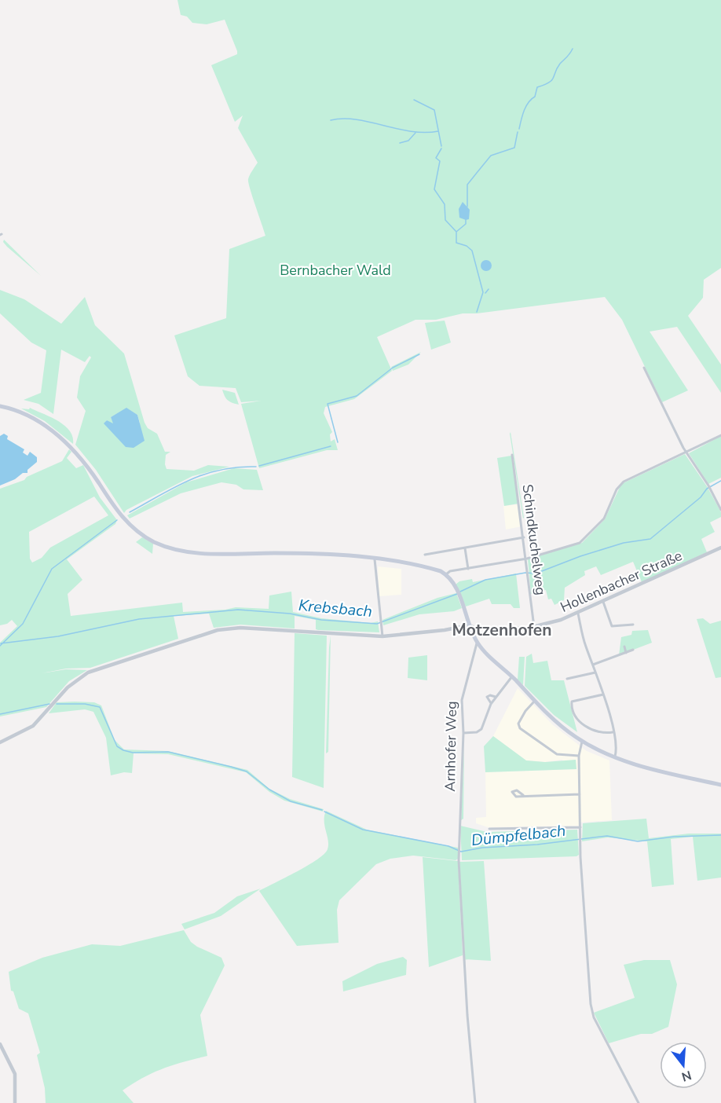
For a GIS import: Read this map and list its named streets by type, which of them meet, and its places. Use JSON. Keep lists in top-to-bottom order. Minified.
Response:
{"streets":{"street":["Schindkuchelweg","Hollenbacher Straße","Arnhofer Weg"]},"crossings":[["Schindkuchelweg","Hollenbacher Straße"]],"districts":["Motzenhofen"],"water":["Krebsbach","Dümpfelbach"],"parks":["Bernbacher Wald"],"north":"bottom"}
